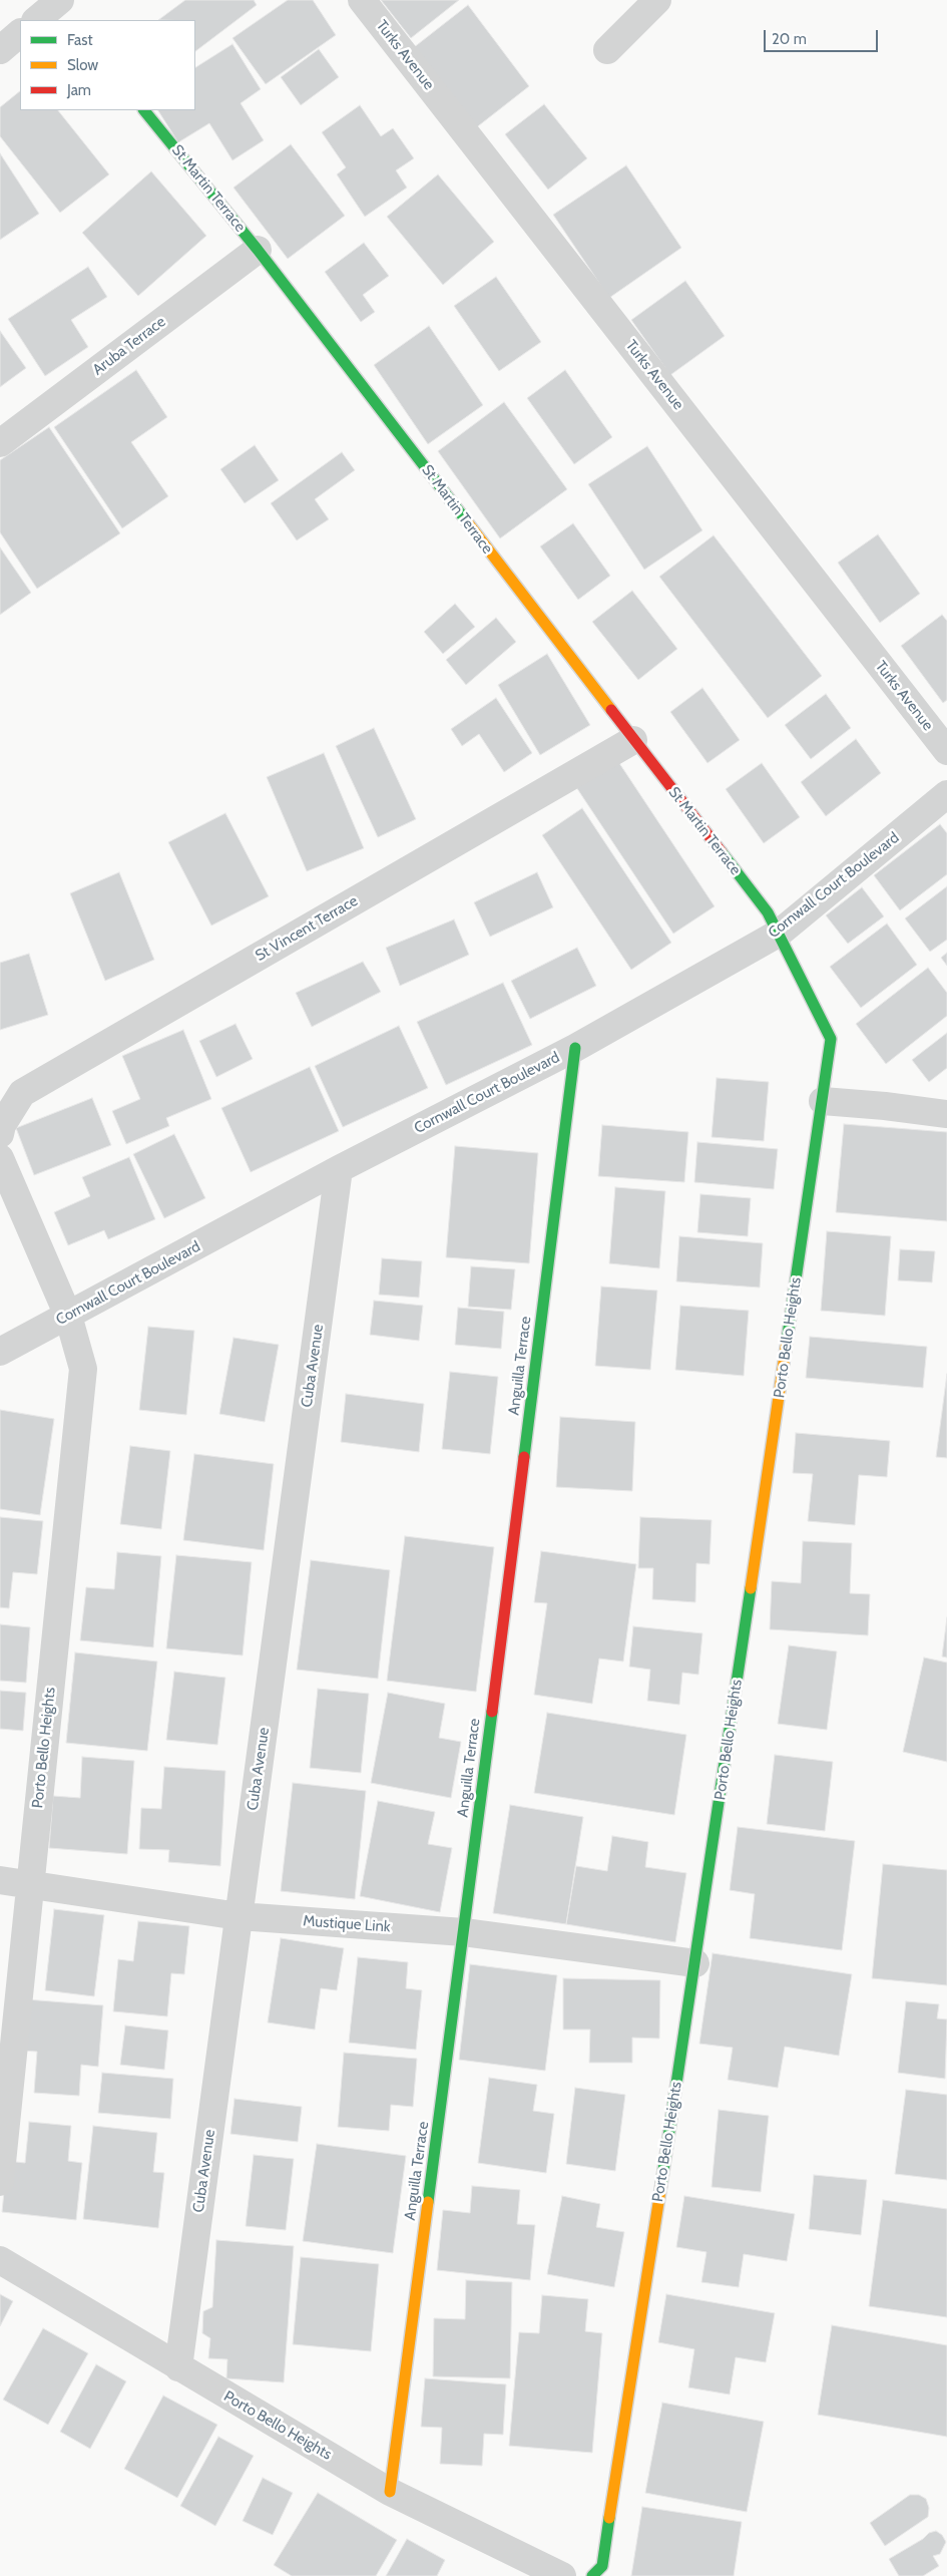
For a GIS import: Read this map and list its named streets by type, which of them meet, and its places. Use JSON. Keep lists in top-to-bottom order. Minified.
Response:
{"streets":{"street":["Turks Avenue","St Martin Terrace","Aruba Terrace","Cornwall Court Boulevard","St Vincent Terrace","Porto Bello Heights","Cuba Avenue","Anguilla Terrace","Mustique Link"]},"crossings":[["St Martin Terrace","Aruba Terrace"],["St Martin Terrace","Cornwall Court Boulevard"],["St Martin Terrace","St Vincent Terrace"],["St Martin Terrace","Porto Bello Heights"],["Cornwall Court Boulevard","Porto Bello Heights"],["Cornwall Court Boulevard","Cuba Avenue"],["Cornwall Court Boulevard","Anguilla Terrace"],["Porto Bello Heights","Cuba Avenue"],["Porto Bello Heights","Anguilla Terrace"],["Porto Bello Heights","Mustique Link"],["Cuba Avenue","Mustique Link"],["Anguilla Terrace","Mustique Link"]],"legend":["Fast","Slow","Jam"],"scale_bar":"20 m"}
